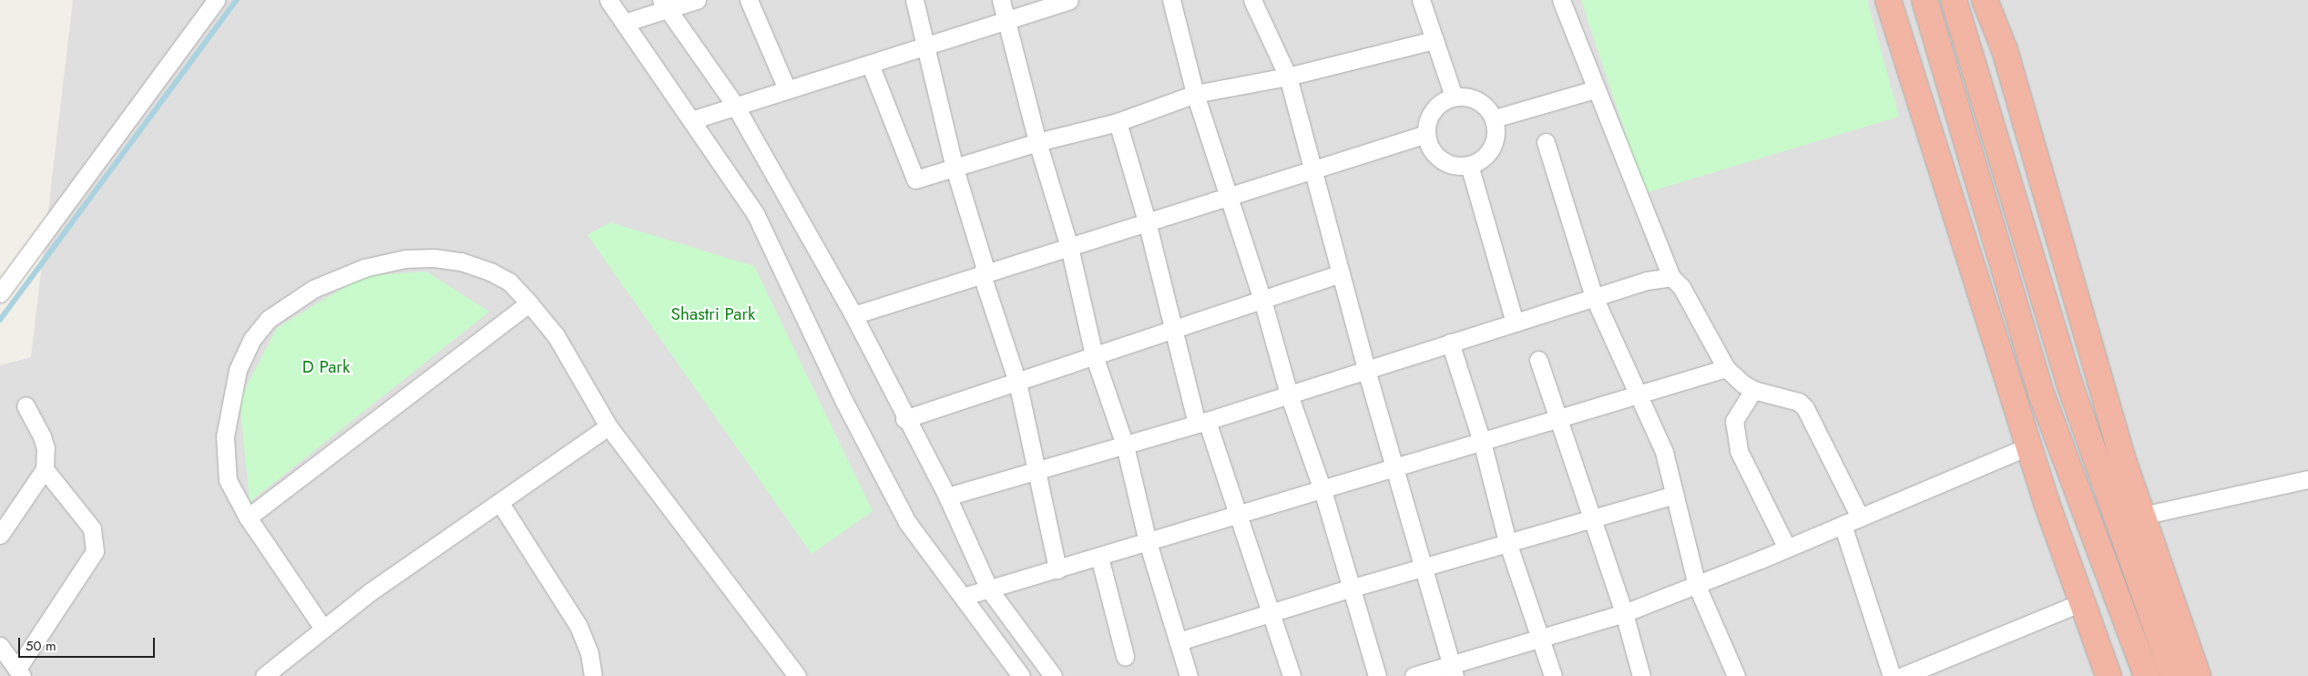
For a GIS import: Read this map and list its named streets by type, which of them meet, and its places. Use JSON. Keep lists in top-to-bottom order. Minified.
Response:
{"parks":["Shastri Park","D Park"],"scale_bar":"50 m"}
